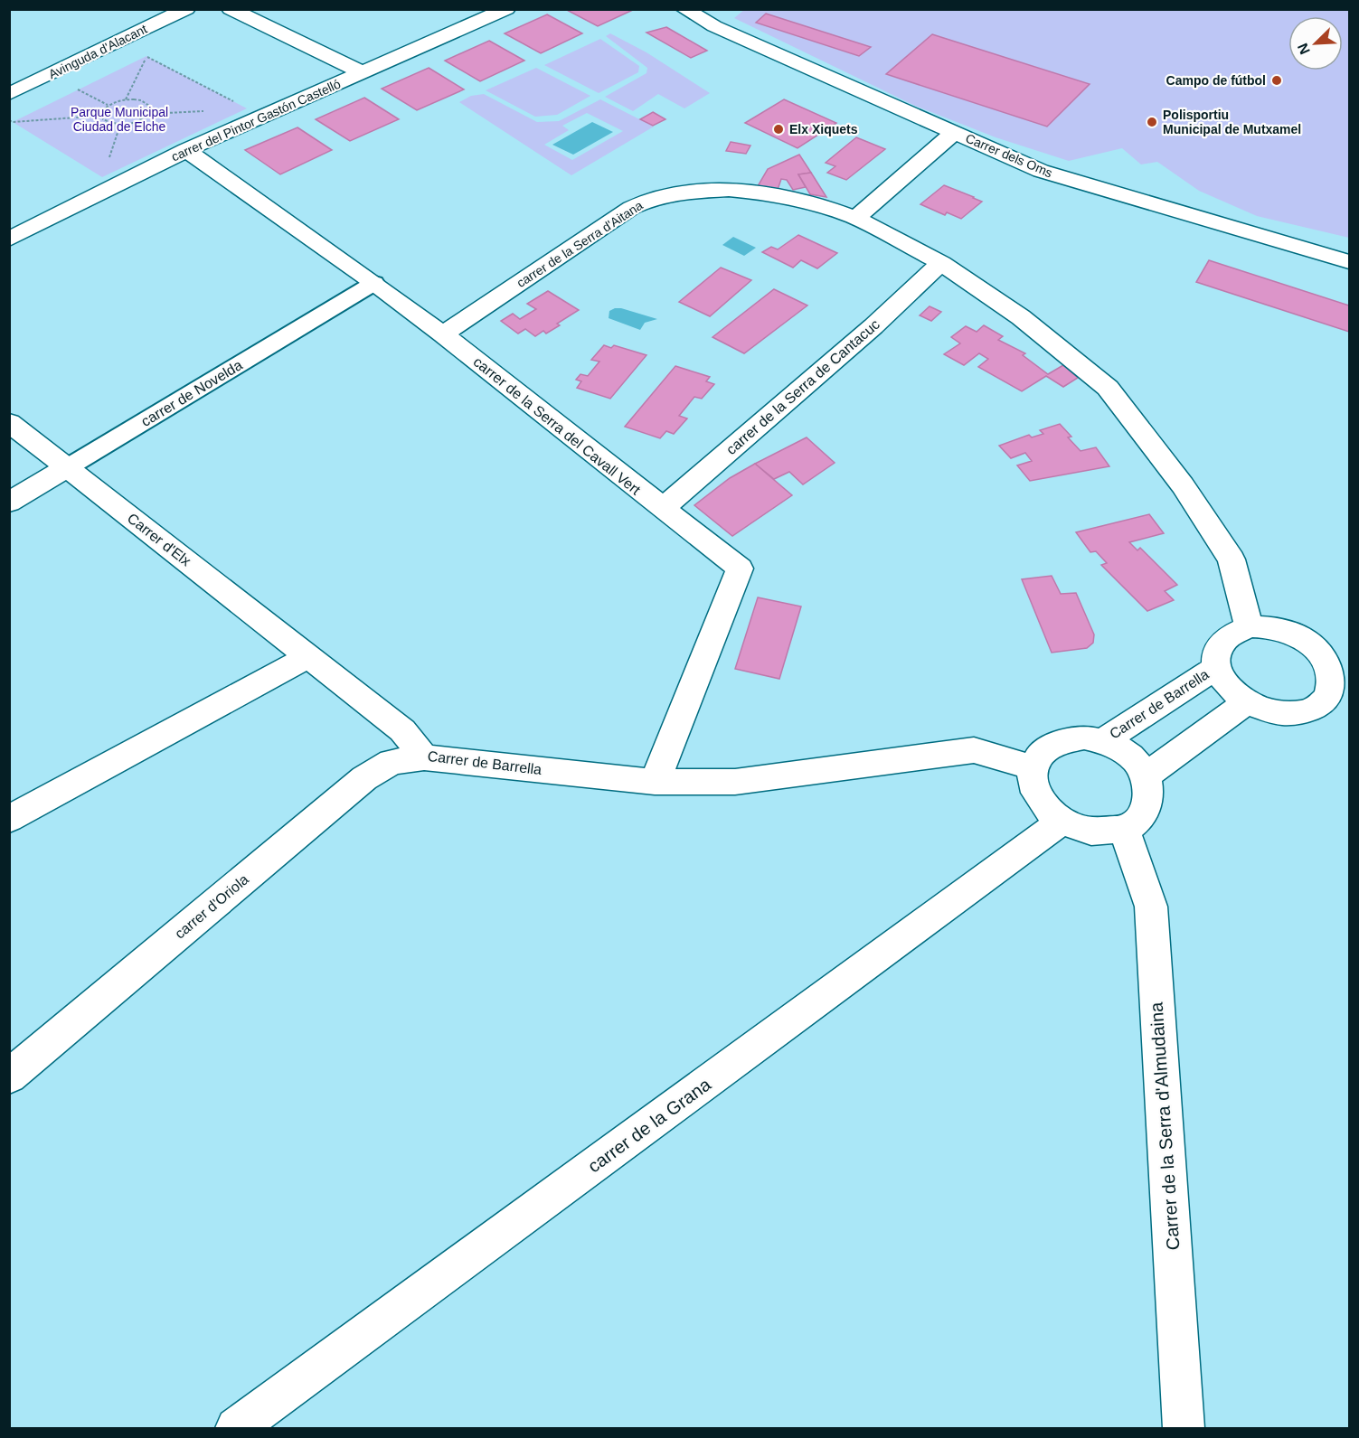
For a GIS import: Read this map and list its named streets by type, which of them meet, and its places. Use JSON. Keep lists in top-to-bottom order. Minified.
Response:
{"streets":{"street":["Avinguda d'Alacant","carrer del Pintor Gastón Castelló","Carrer dels Oms","carrer de la Serra d'Aitana","carrer de la Serra de Cantacuc","carrer de Novelda","carrer de la Serra del Cavall Vert","Carrer d'Elx","Carrer de Barrella","carrer d'Oriola","carrer de la Grana","Carrer de la Serra d'Almudaina"]},"crossings":[["carrer del Pintor Gastón Castelló","carrer de la Serra del Cavall Vert"],["carrer de la Serra d'Aitana","carrer de la Serra de Cantacuc"],["carrer de la Serra d'Aitana","carrer de la Serra del Cavall Vert"],["carrer de la Serra d'Aitana","Carrer de Barrella"],["carrer de la Serra de Cantacuc","carrer de la Serra del Cavall Vert"],["carrer de Novelda","carrer de la Serra del Cavall Vert"],["carrer de Novelda","Carrer d'Elx"],["carrer de la Serra del Cavall Vert","Carrer de Barrella"],["Carrer d'Elx","Carrer de Barrella"],["Carrer de Barrella","carrer d'Oriola"],["Carrer de Barrella","carrer de la Grana"],["Carrer de Barrella","Carrer de la Serra d'Almudaina"],["carrer de la Grana","Carrer de la Serra d'Almudaina"]],"parks":["Parque Municipal Ciudad de Elche"],"places":["Campo de fútbol","Polisportiu Municipal de Mutxamel","Elx Xiquets"],"north":"bottom left"}
